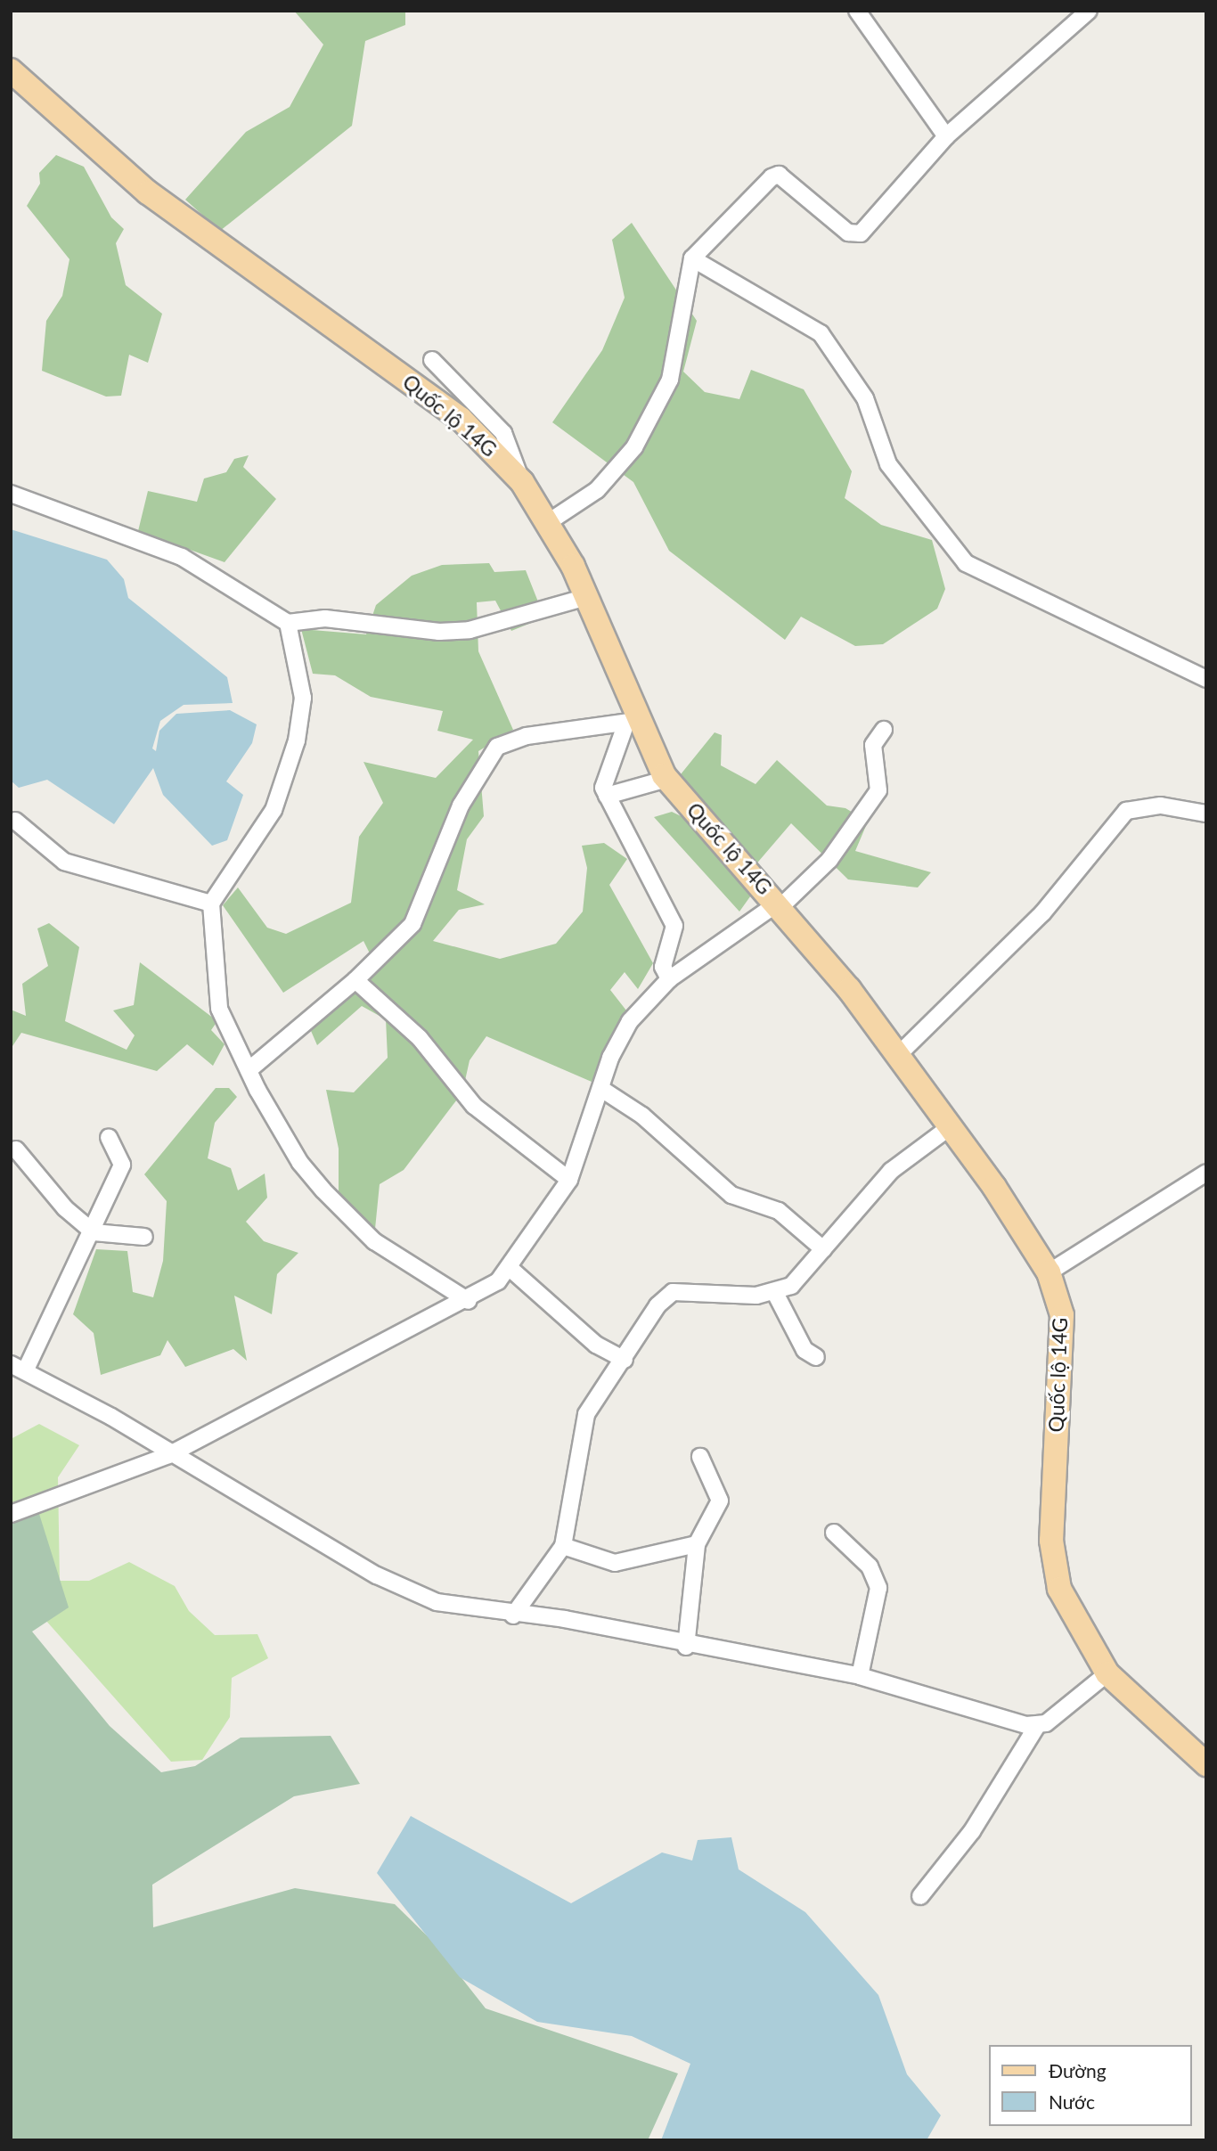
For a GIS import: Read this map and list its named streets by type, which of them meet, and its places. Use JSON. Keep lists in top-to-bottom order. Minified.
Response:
{"streets":{"main road":["Quốc lộ 14G"]},"legend":["Đường","Nước"]}
